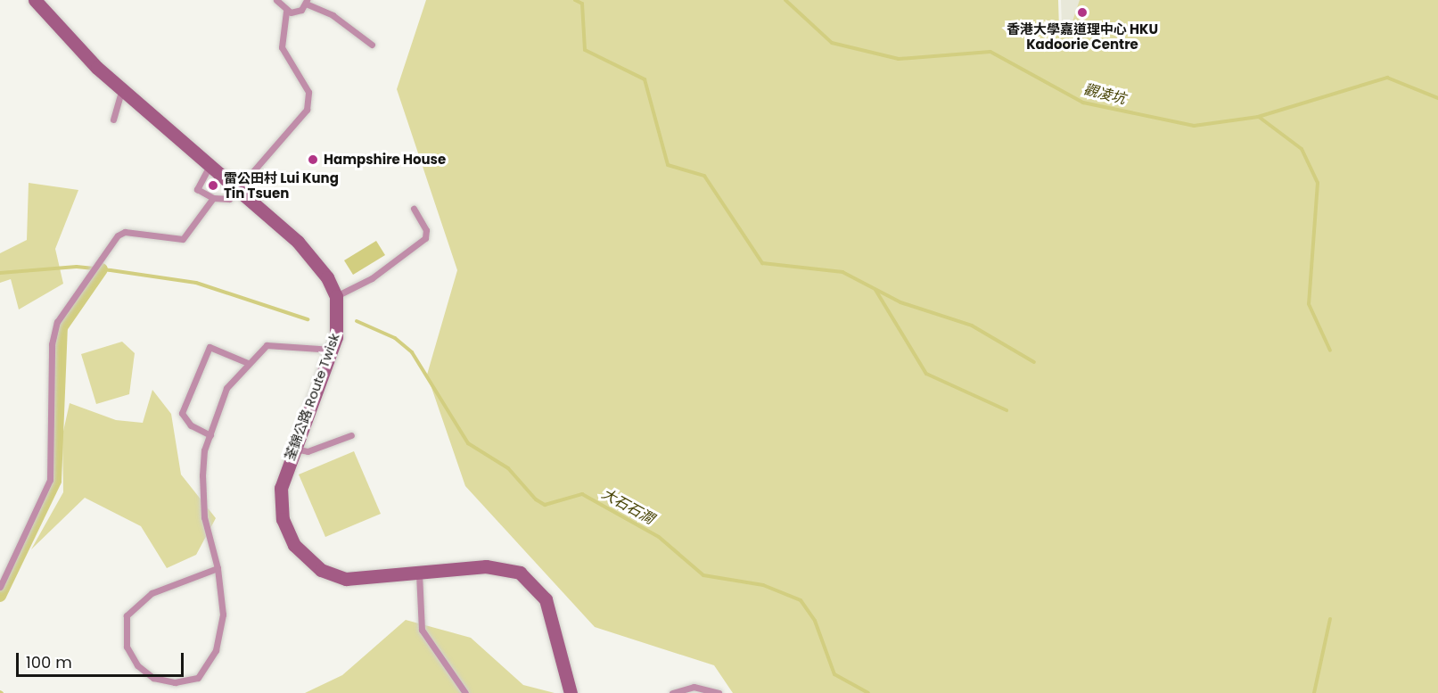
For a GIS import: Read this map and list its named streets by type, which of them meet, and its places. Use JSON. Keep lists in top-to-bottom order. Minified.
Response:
{"streets":{"main road":["荃錦公路 Route Twisk"]},"water":["觀凌坑","大石石澗"],"places":["香港大學嘉道理中心 HKU Kadoorie Centre","Hampshire House","雷公田村 Lui Kung Tin Tsuen"],"scale_bar":"100 m"}
